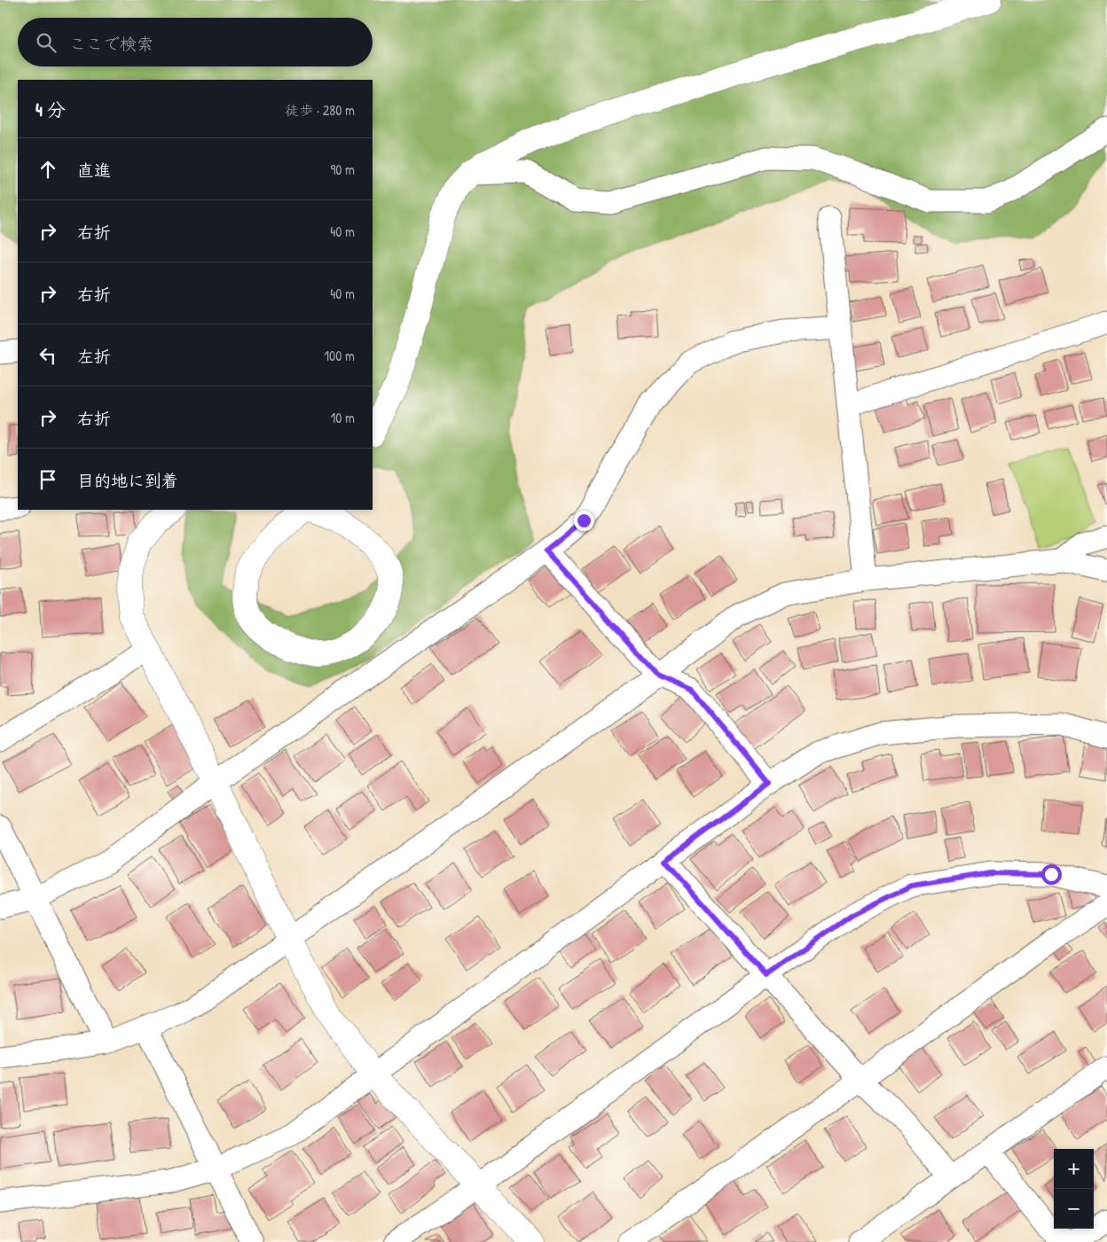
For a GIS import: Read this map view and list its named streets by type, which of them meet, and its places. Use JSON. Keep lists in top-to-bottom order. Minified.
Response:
{"page":{"search":"ここで検索","heading":["4 分","徒歩 · 280 m"],"list":[["直進","90 m"],["右折","40 m"],["右折","40 m"],["左折","100 m"],["右折","10 m"],"目的地に到着"],"map_buttons":["+","−"]}}
